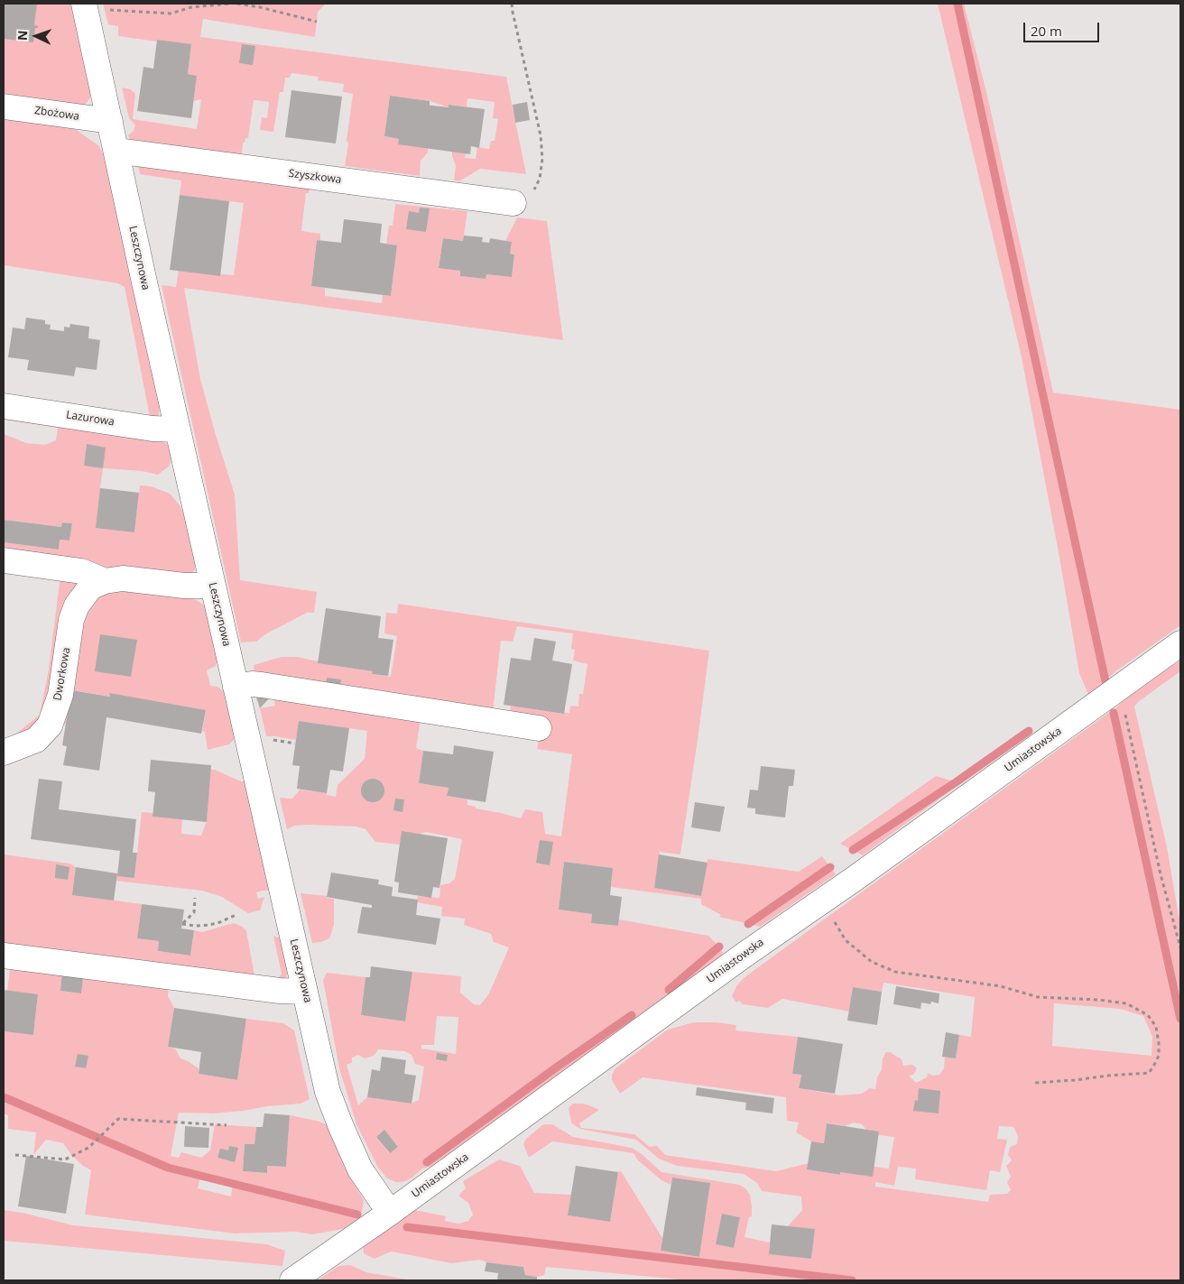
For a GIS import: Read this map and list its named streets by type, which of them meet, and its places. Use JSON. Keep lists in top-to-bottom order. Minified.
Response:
{"streets":{"street":["Zbożowa","Szyszkowa","Leszczynowa","Lazurowa","Dworkowa","Umiastowska"]},"crossings":[["Zbożowa","Leszczynowa"],["Szyszkowa","Leszczynowa"],["Leszczynowa","Lazurowa"],["Leszczynowa","Dworkowa"],["Leszczynowa","Umiastowska"]],"scale_bar":"20 m","north":"left"}
